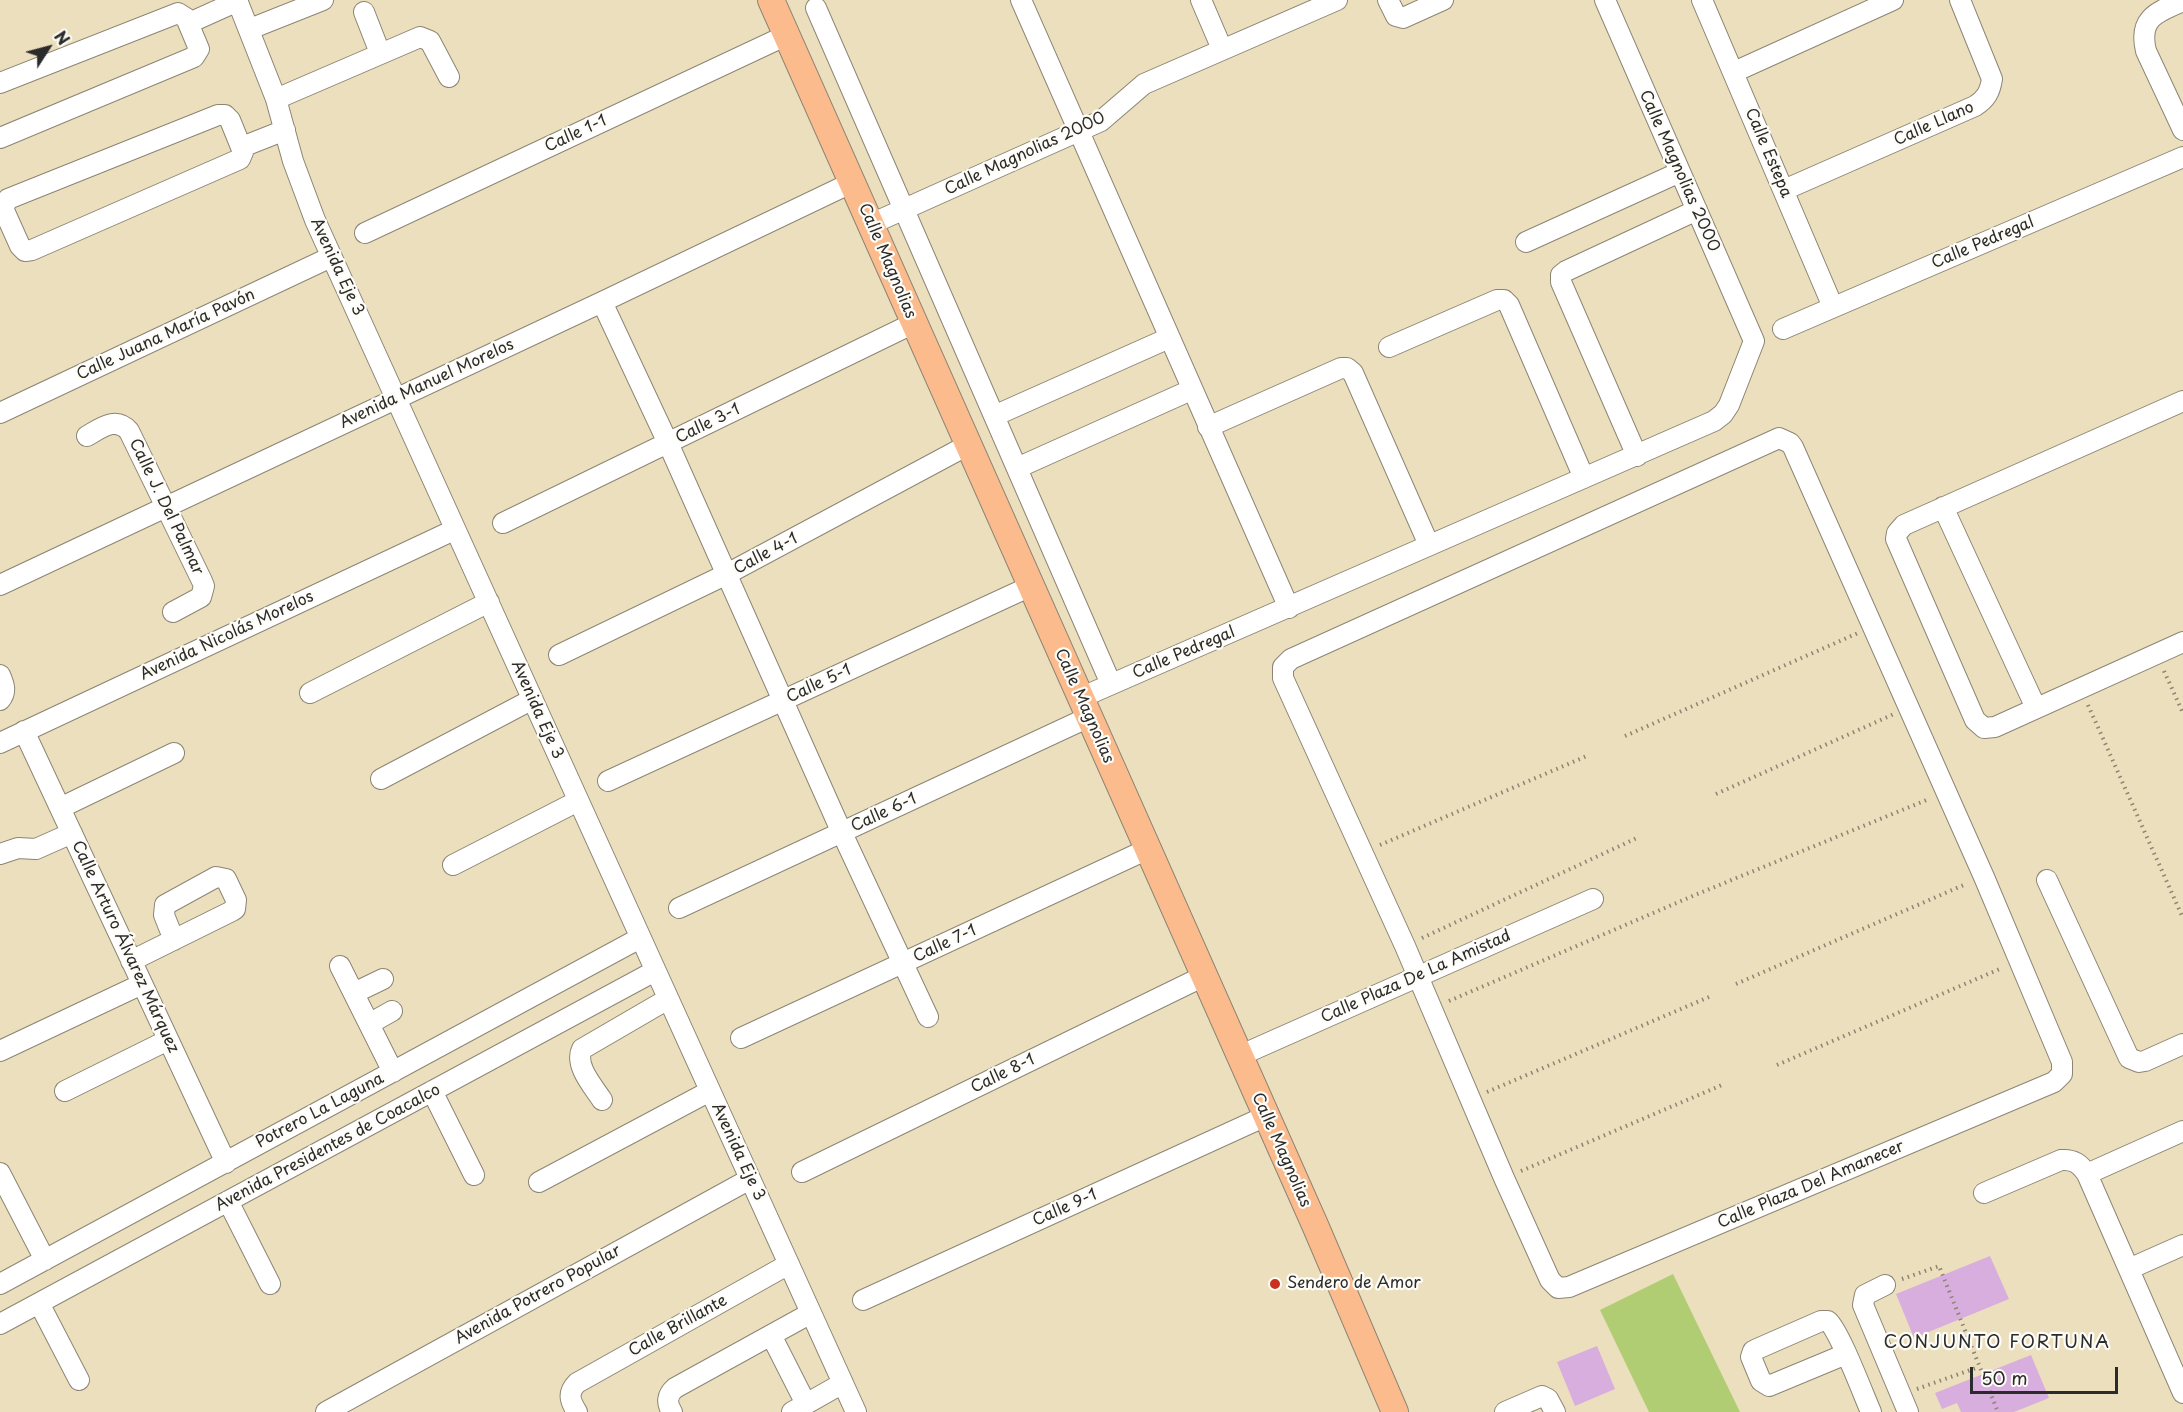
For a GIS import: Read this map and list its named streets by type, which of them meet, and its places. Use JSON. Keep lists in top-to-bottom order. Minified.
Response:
{"streets":{"main road":["Calle Magnolias"],"street":["Calle Llano","Calle 1-1","Calle Estepa","Calle Magnolias 2000","Calle Pedregal","Avenida Eje 3","Calle Juana María Pavón","Avenida Manuel Morelos","Calle 3-1","Calle J. Del Palmar","Calle 4-1","Avenida Nicolás Morelos","Calle 5-1","Calle 6-1","Calle 7-1","Calle Arturo Álvarez Márquez","Calle Plaza De La Amistad","Calle 8-1","Potrero La Laguna","Avenida Presidentes de Coacalco","Calle Plaza Del Amanecer","Calle 9-1","Avenida Potrero Popular","Calle Brillante"]},"crossings":[["Calle Llano","Calle Estepa"],["Calle 1-1","Calle Magnolias"],["Calle Estepa","Calle Pedregal"],["Calle Magnolias 2000","Calle Magnolias"],["Calle Pedregal","Calle Magnolias"],["Calle Pedregal","Calle 6-1"],["Calle Magnolias","Avenida Manuel Morelos"],["Calle Magnolias","Calle 3-1"],["Calle Magnolias","Calle 4-1"],["Calle Magnolias","Calle 5-1"],["Calle Magnolias","Calle 6-1"],["Calle Magnolias","Calle 7-1"],["Calle Magnolias","Calle Plaza De La Amistad"],["Calle Magnolias","Calle 8-1"],["Calle Magnolias","Calle 9-1"],["Avenida Eje 3","Calle Juana María Pavón"],["Avenida Eje 3","Avenida Manuel Morelos"],["Avenida Eje 3","Avenida Nicolás Morelos"],["Avenida Eje 3","Potrero La Laguna"],["Avenida Eje 3","Avenida Presidentes de Coacalco"],["Avenida Eje 3","Avenida Potrero Popular"],["Avenida Eje 3","Calle Brillante"],["Avenida Manuel Morelos","Calle J. Del Palmar"],["Avenida Nicolás Morelos","Calle Arturo Álvarez Márquez"],["Calle Arturo Álvarez Márquez","Potrero La Laguna"]],"districts":["CONJUNTO FORTUNA"],"places":["Sendero de Amor"],"scale_bar":"50 m","north":"top right"}
